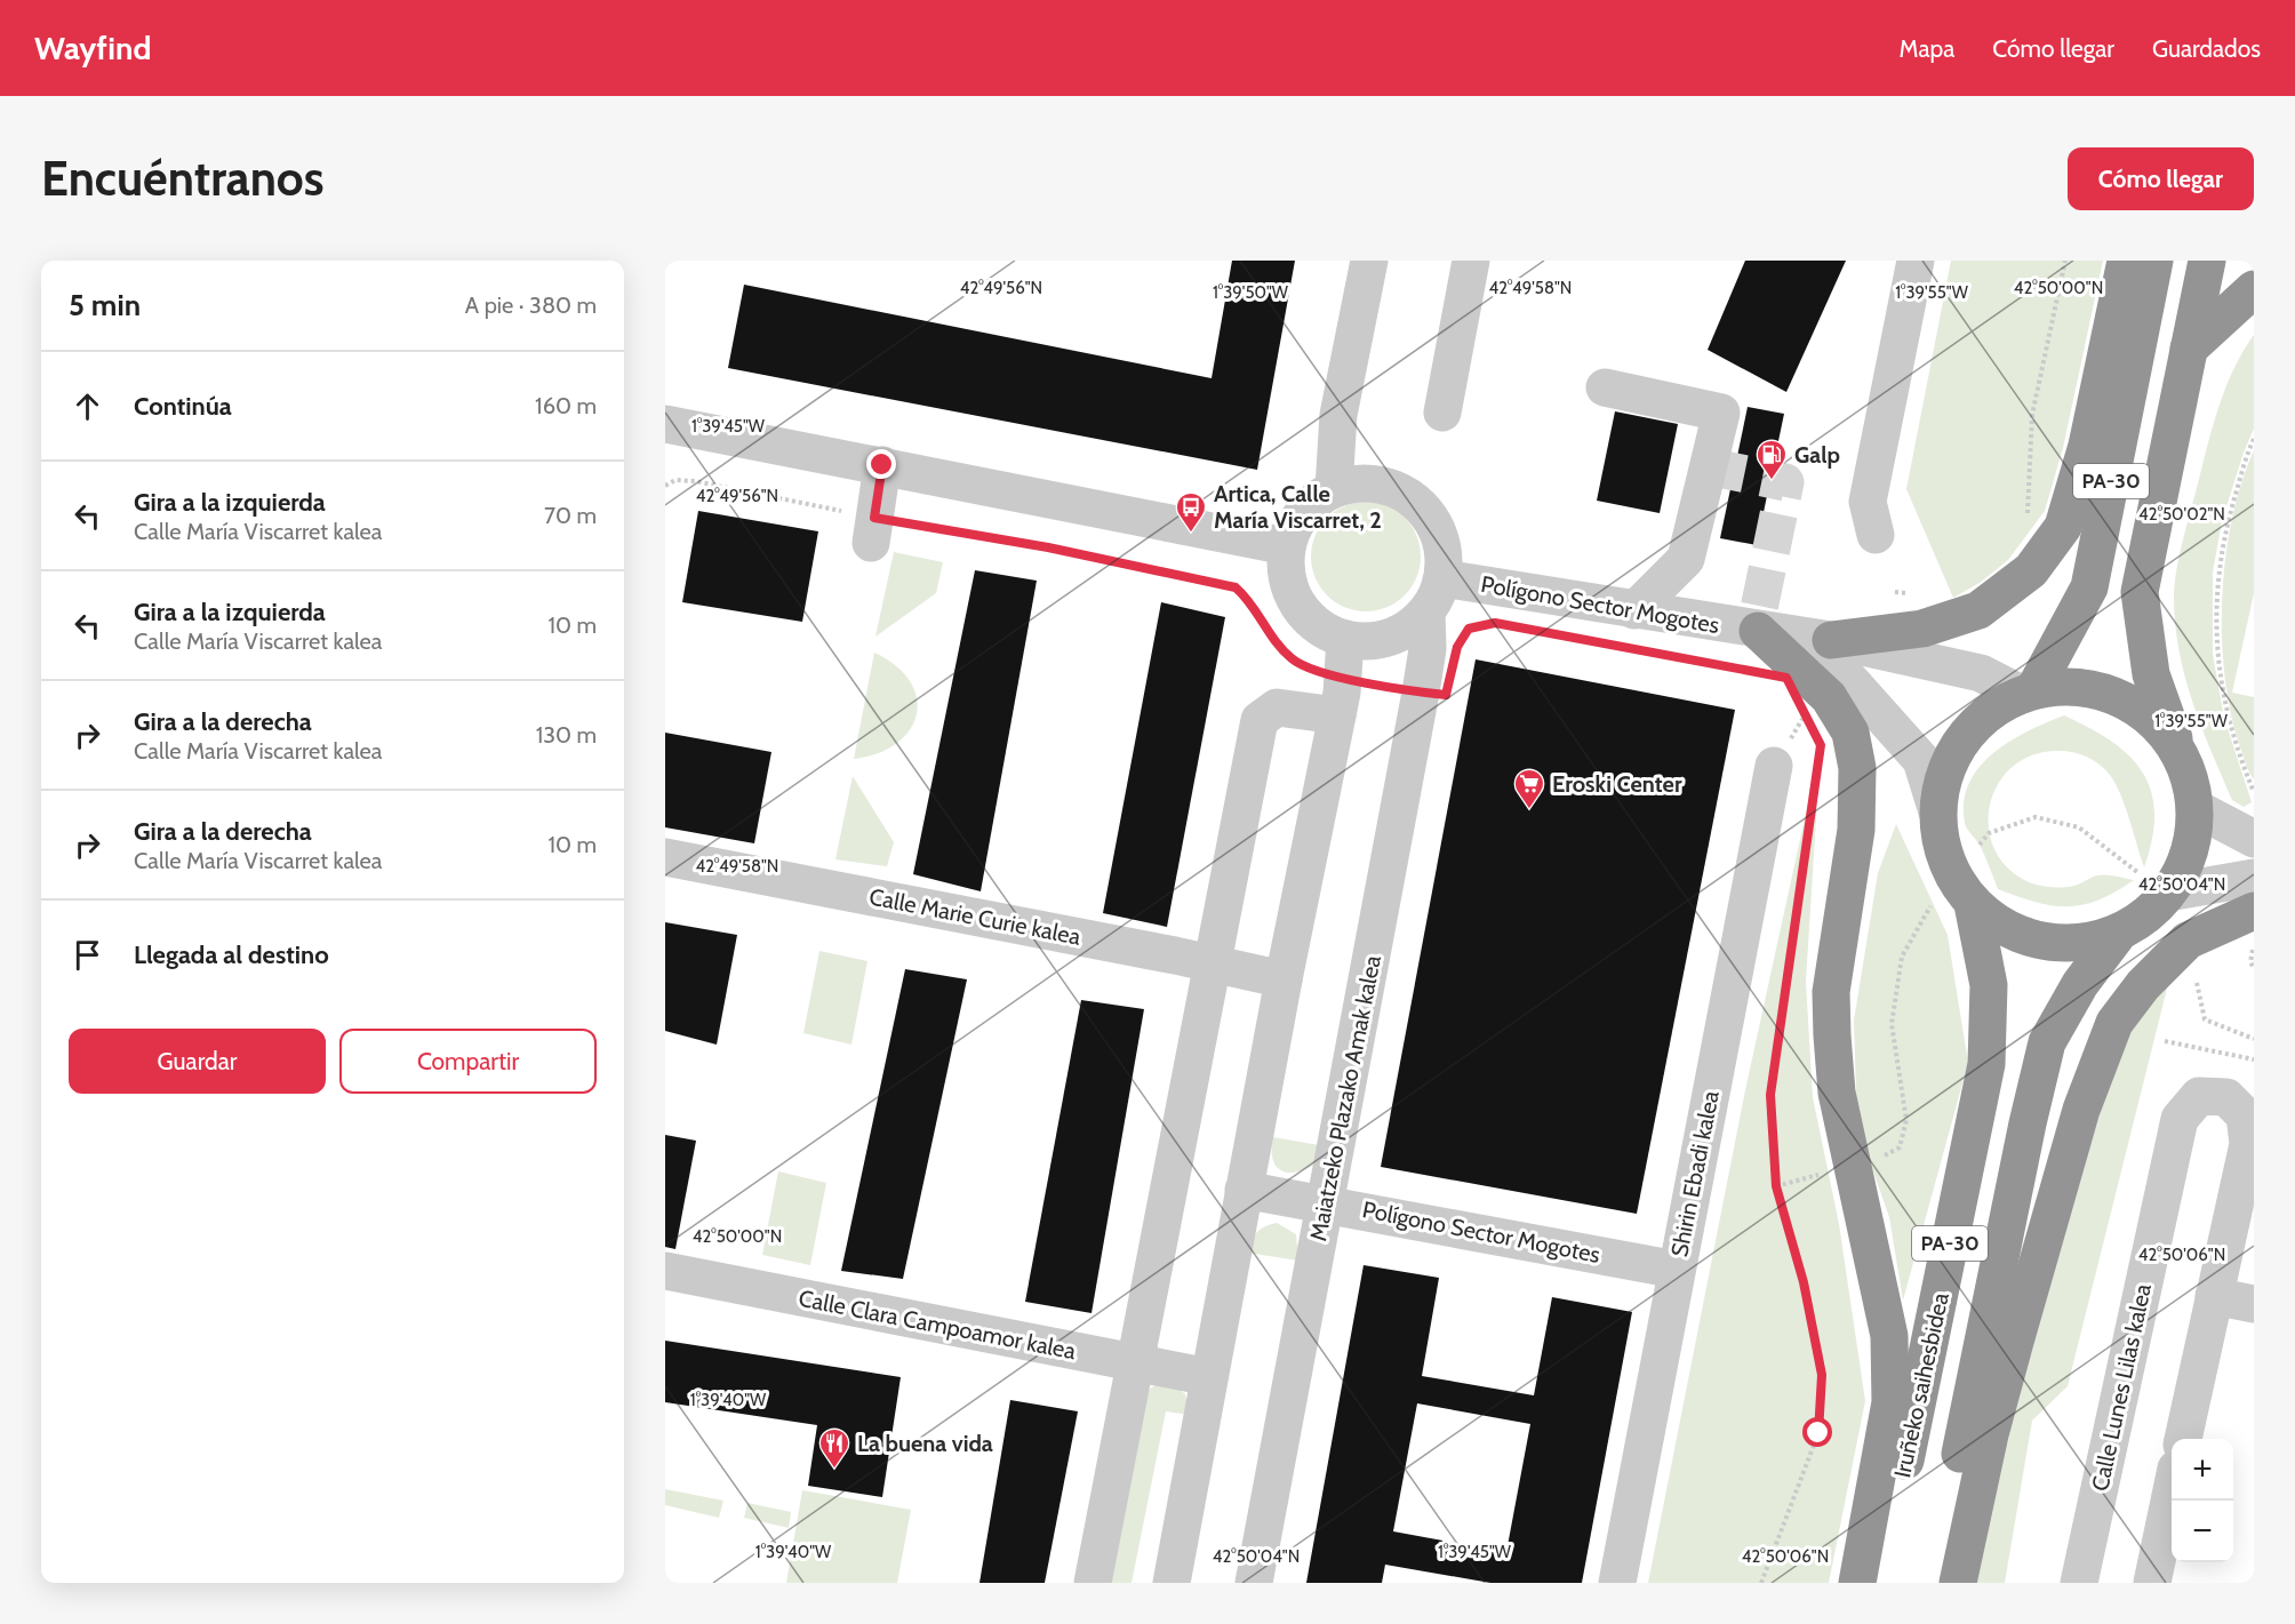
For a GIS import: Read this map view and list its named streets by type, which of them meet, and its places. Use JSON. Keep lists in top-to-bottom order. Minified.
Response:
{"streets":{"highway":["PA-30","Iruñeko saihesbidea"],"street":["Polígono Sector Mogotes","Calle Marie Curie kalea","Maiatzeko Plazako Amak kalea","Shirin Ebadi kalea","Calle Clara Campoamor kalea","Calle Lunes Lilas kalea"]},"crossings":[["PA-30","Polígono Sector Mogotes"],["PA-30","Iruñeko saihesbidea"],["Polígono Sector Mogotes","Maiatzeko Plazako Amak kalea"],["Polígono Sector Mogotes","Shirin Ebadi kalea"]],"places":{"fuel station":["Galp"],"bus stop":["Artica, Calle María Viscarret, 2"],"supermarket":["Eroski Center"],"restaurant":["La buena vida"]},"page":{"header":"Wayfind","nav":["Mapa","Cómo llegar","Guardados"],"buttons":["Cómo llegar",["Guardar","Compartir"]],"title":"Encuéntranos","heading":["5 min","A pie · 380 m"],"list":[["Continúa","160 m"],["Gira a la izquierda","Calle María Viscarret kalea","70 m"],["Gira a la izquierda","Calle María Viscarret kalea","10 m"],["Gira a la derecha","Calle María Viscarret kalea","130 m"],["Gira a la derecha","Calle María Viscarret kalea","10 m"],"Llegada al destino"],"map_buttons":["+","−"]},"coordinates":["42°49'56\"N","42°49'58\"N","42°50'00\"N","1°39'50\"W","1°39'55\"W","1°39'45\"W","42°50'02\"N","42°50'04\"N","42°50'06\"N","1°39'40\"W"]}
